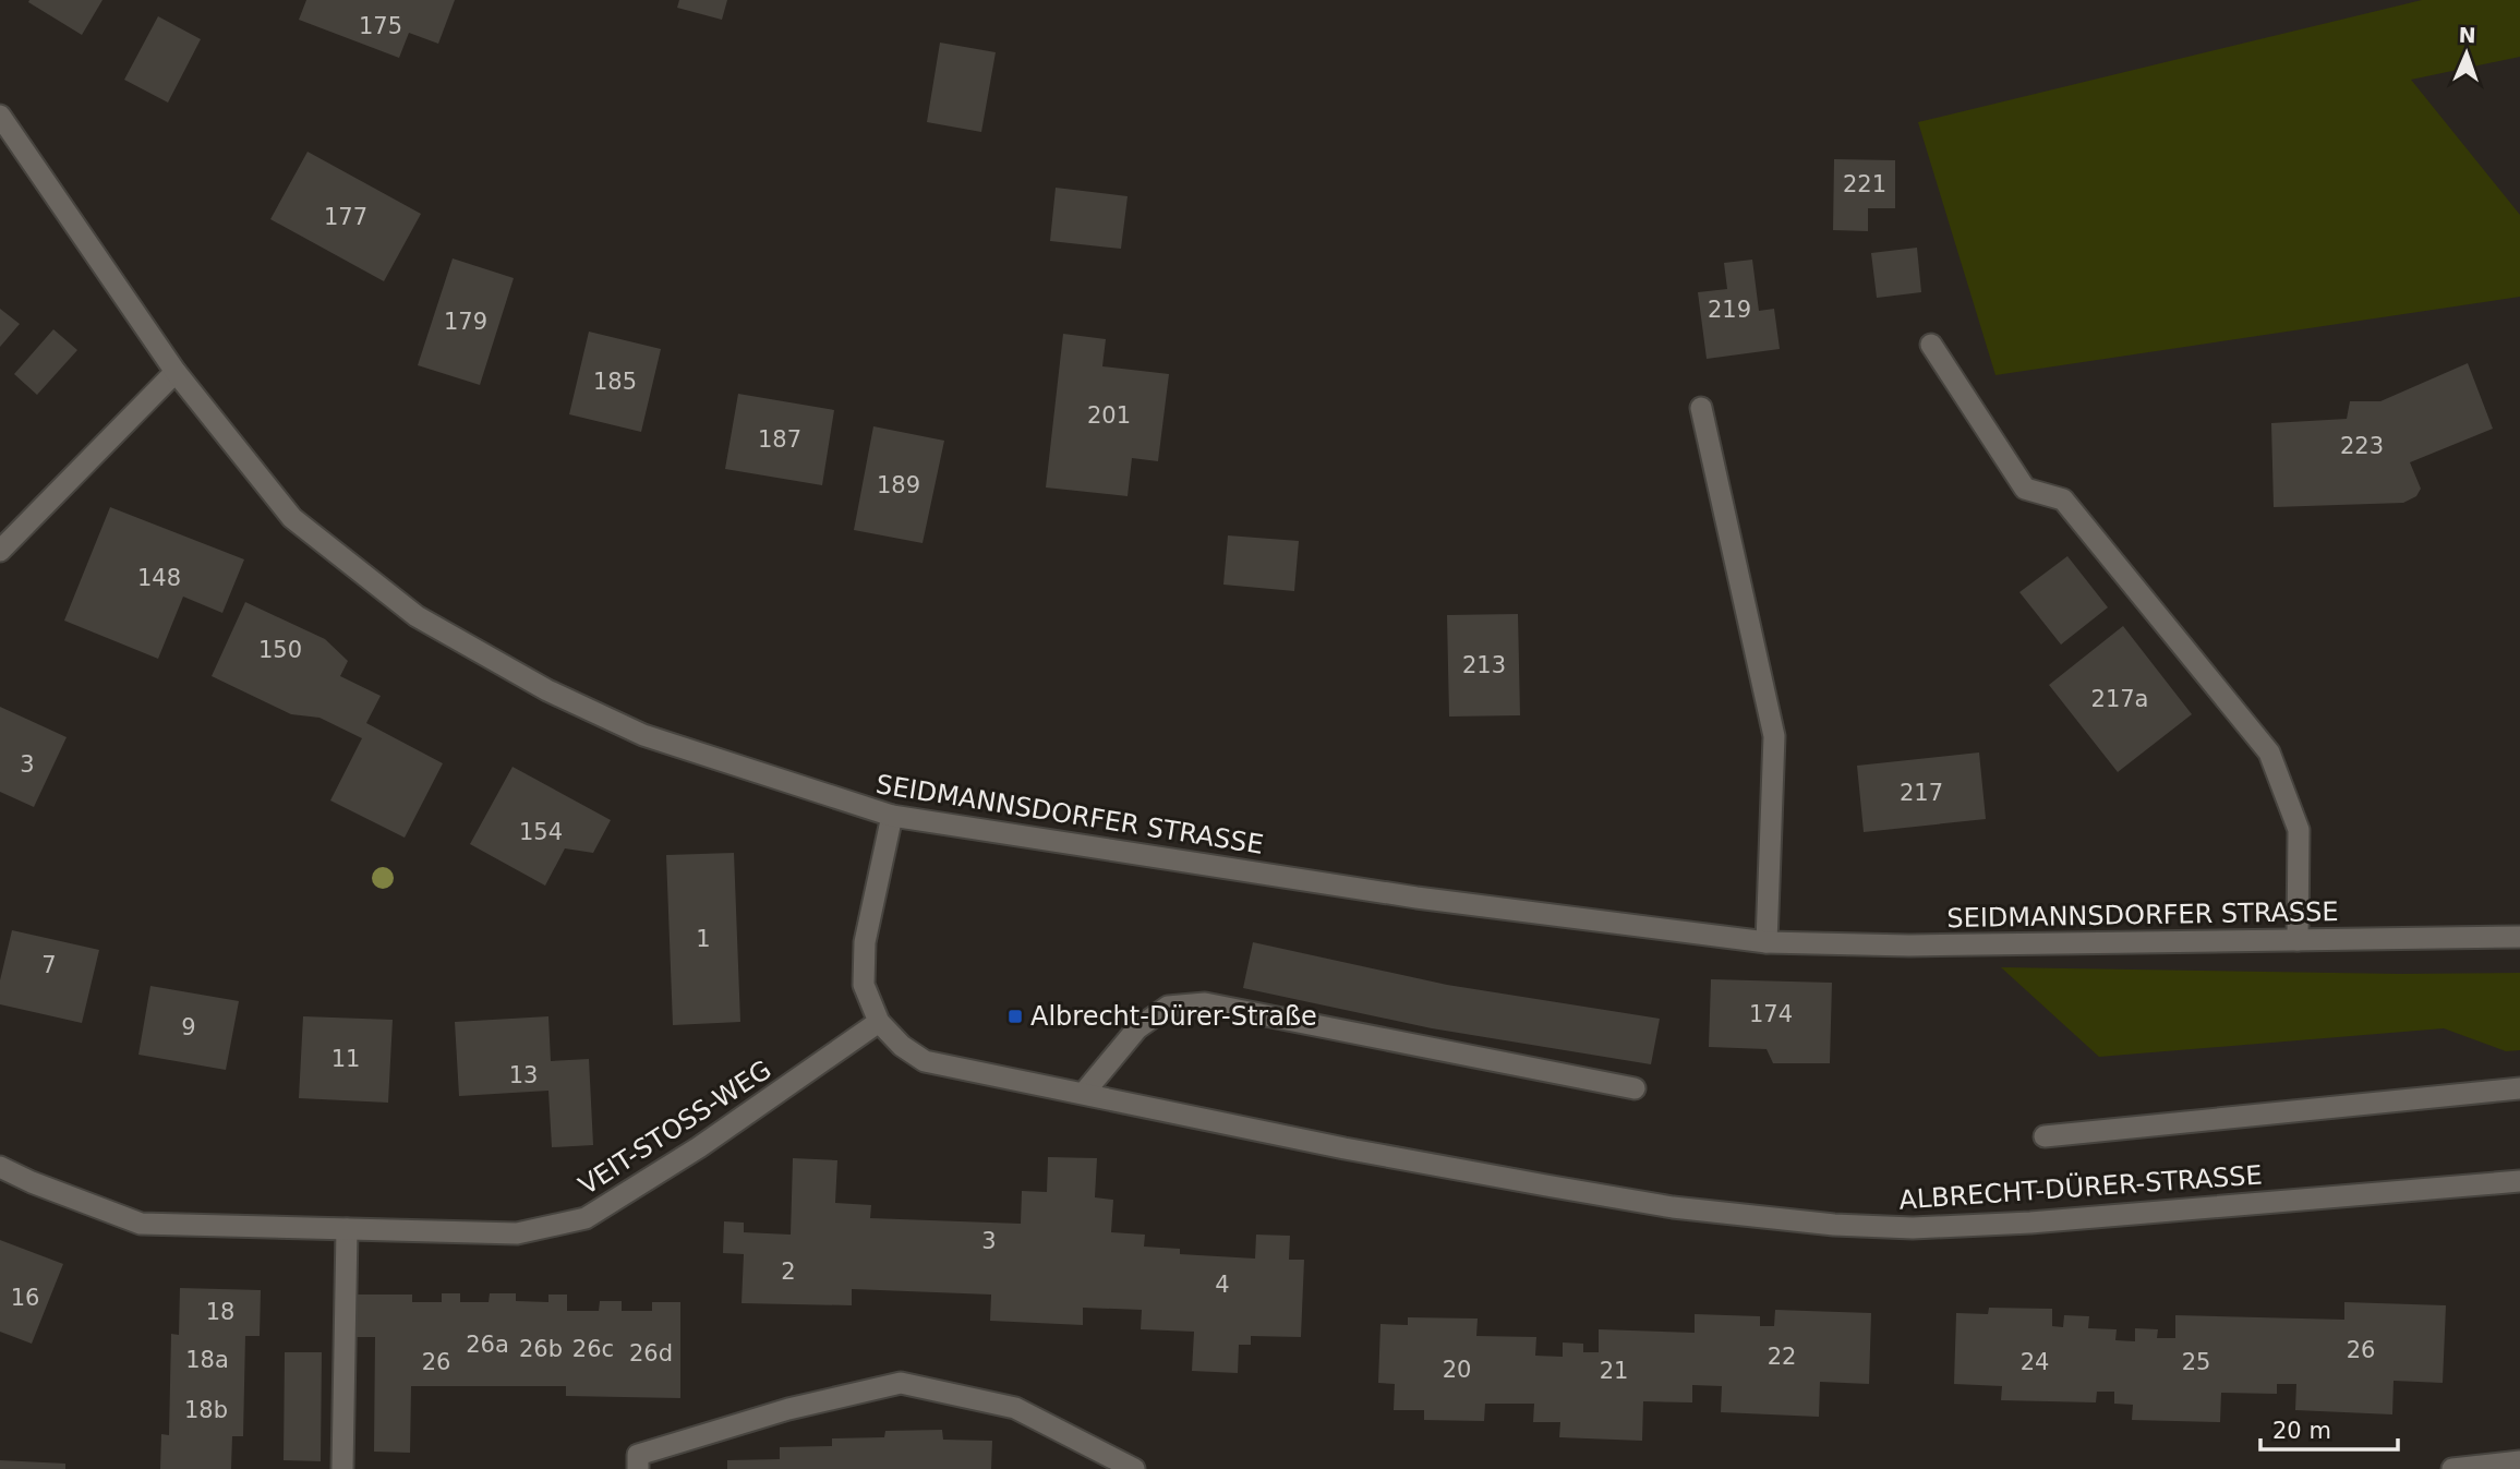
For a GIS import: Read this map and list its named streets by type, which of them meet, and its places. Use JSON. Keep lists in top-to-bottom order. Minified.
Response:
{"streets":{"street":["SEIDMANNSDORFER STRASSE","VEIT-STOSS-WEG","ALBRECHT-DÜRER-STRASSE"]},"crossings":[["SEIDMANNSDORFER STRASSE","ALBRECHT-DÜRER-STRASSE"],["VEIT-STOSS-WEG","ALBRECHT-DÜRER-STRASSE"]],"places":{"transit":["Albrecht-Dürer-Straße"]},"house_numbers":["175","221","177","219","179","185","201","187","223","189","148","150","213","217a","3","217","154","1","7","174","9","11","13","3","2","4","16","18","26a","26b","26c","26","26d","22","18a","26","24","25","20","21","18b"],"scale_bar":"20 m","north":"top"}
